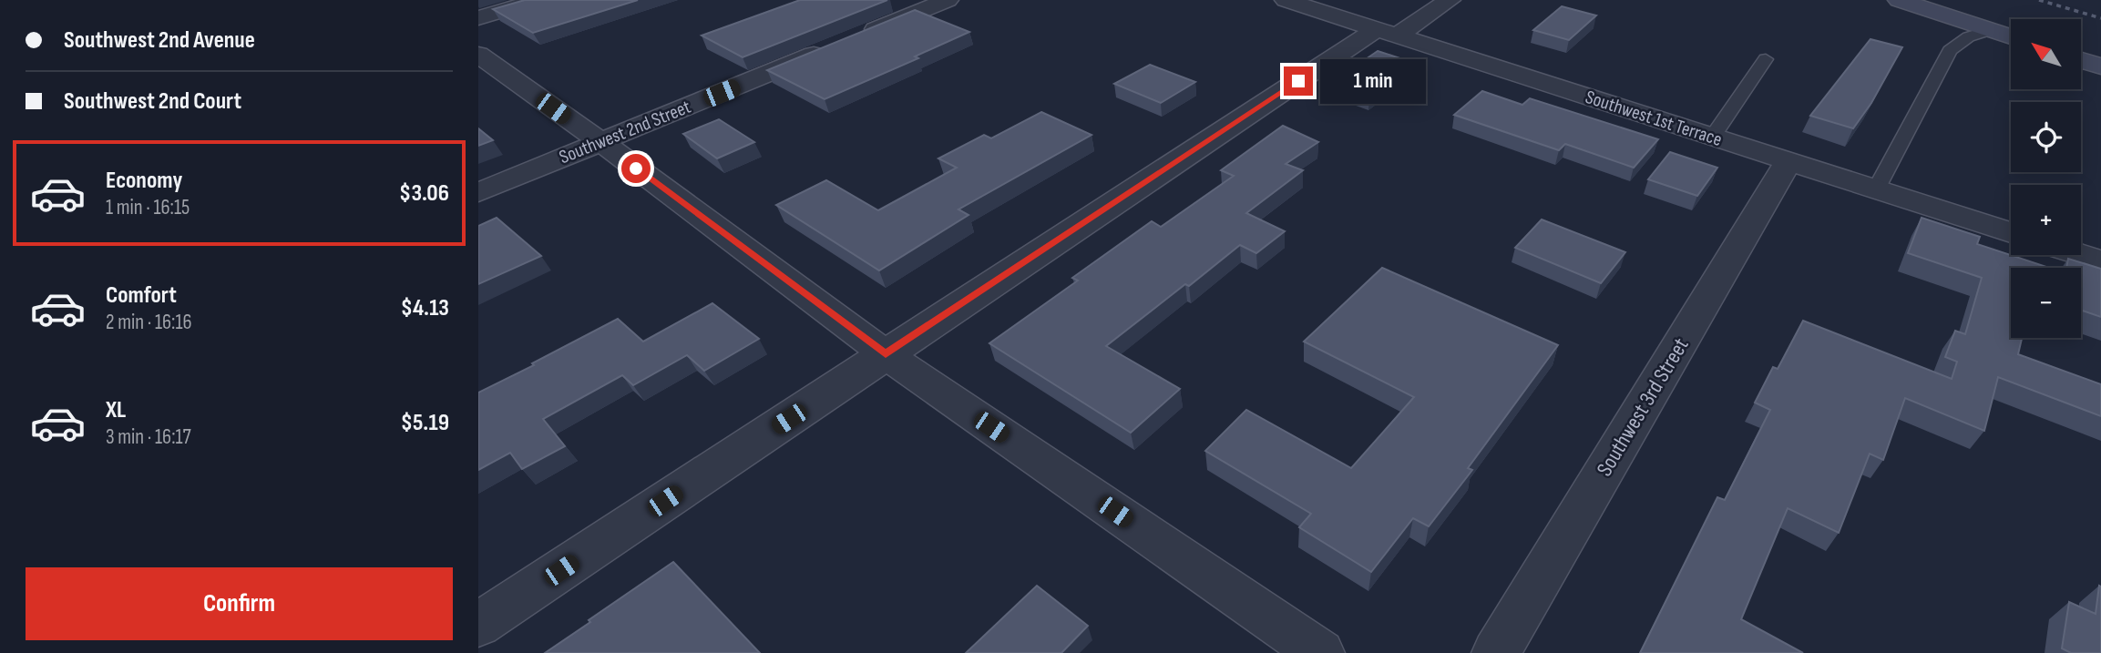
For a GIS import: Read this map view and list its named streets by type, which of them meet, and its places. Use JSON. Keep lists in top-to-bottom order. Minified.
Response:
{"streets":{"street":["Southwest 1st Terrace","Southwest 2nd Street","Southwest 3rd Street"]},"crossings":[["Southwest 1st Terrace","Southwest 3rd Street"]],"north":"top left","page":{"banner":["Southwest 2nd Avenue","Southwest 2nd Court"],"map_buttons":["+","−"],"bubble":"1 min","list":[{"name":"Economy","note":"1 min · 16:15","value":"$3.06"},{"name":"Comfort","note":"2 min · 16:16","value":"$4.13"},{"name":"XL","note":"3 min · 16:17","value":"$5.19"}],"buttons":"Confirm"}}
